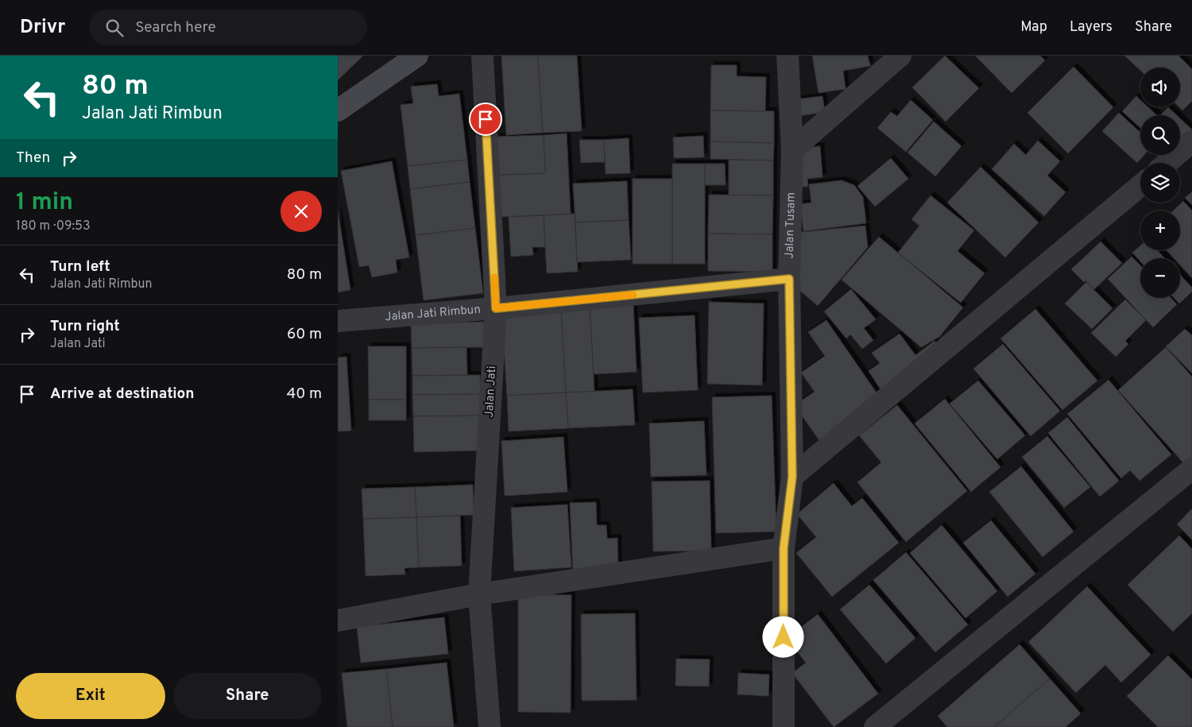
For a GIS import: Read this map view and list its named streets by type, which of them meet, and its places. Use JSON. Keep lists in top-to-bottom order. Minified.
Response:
{"streets":{"street":["Jalan Tusam","Jalan Jati Rimbun","Jalan Jati"]},"crossings":[["Jalan Tusam","Jalan Jati Rimbun"],["Jalan Jati Rimbun","Jalan Jati"]],"page":{"header":"Drivr","search":"Search here","nav":["Map","Layers","Share"],"turn":["80 m","Jalan Jati Rimbun"],"map_buttons":["+","−"],"then":"Then","heading":["1 min","180 m · 09:53"],"list":[{"name":"Turn left","note":"Jalan Jati Rimbun","value":"80 m"},{"name":"Turn right","note":"Jalan Jati","value":"60 m"},{"name":"Arrive at destination","value":"40 m"}],"buttons":["Exit","Share"]}}
